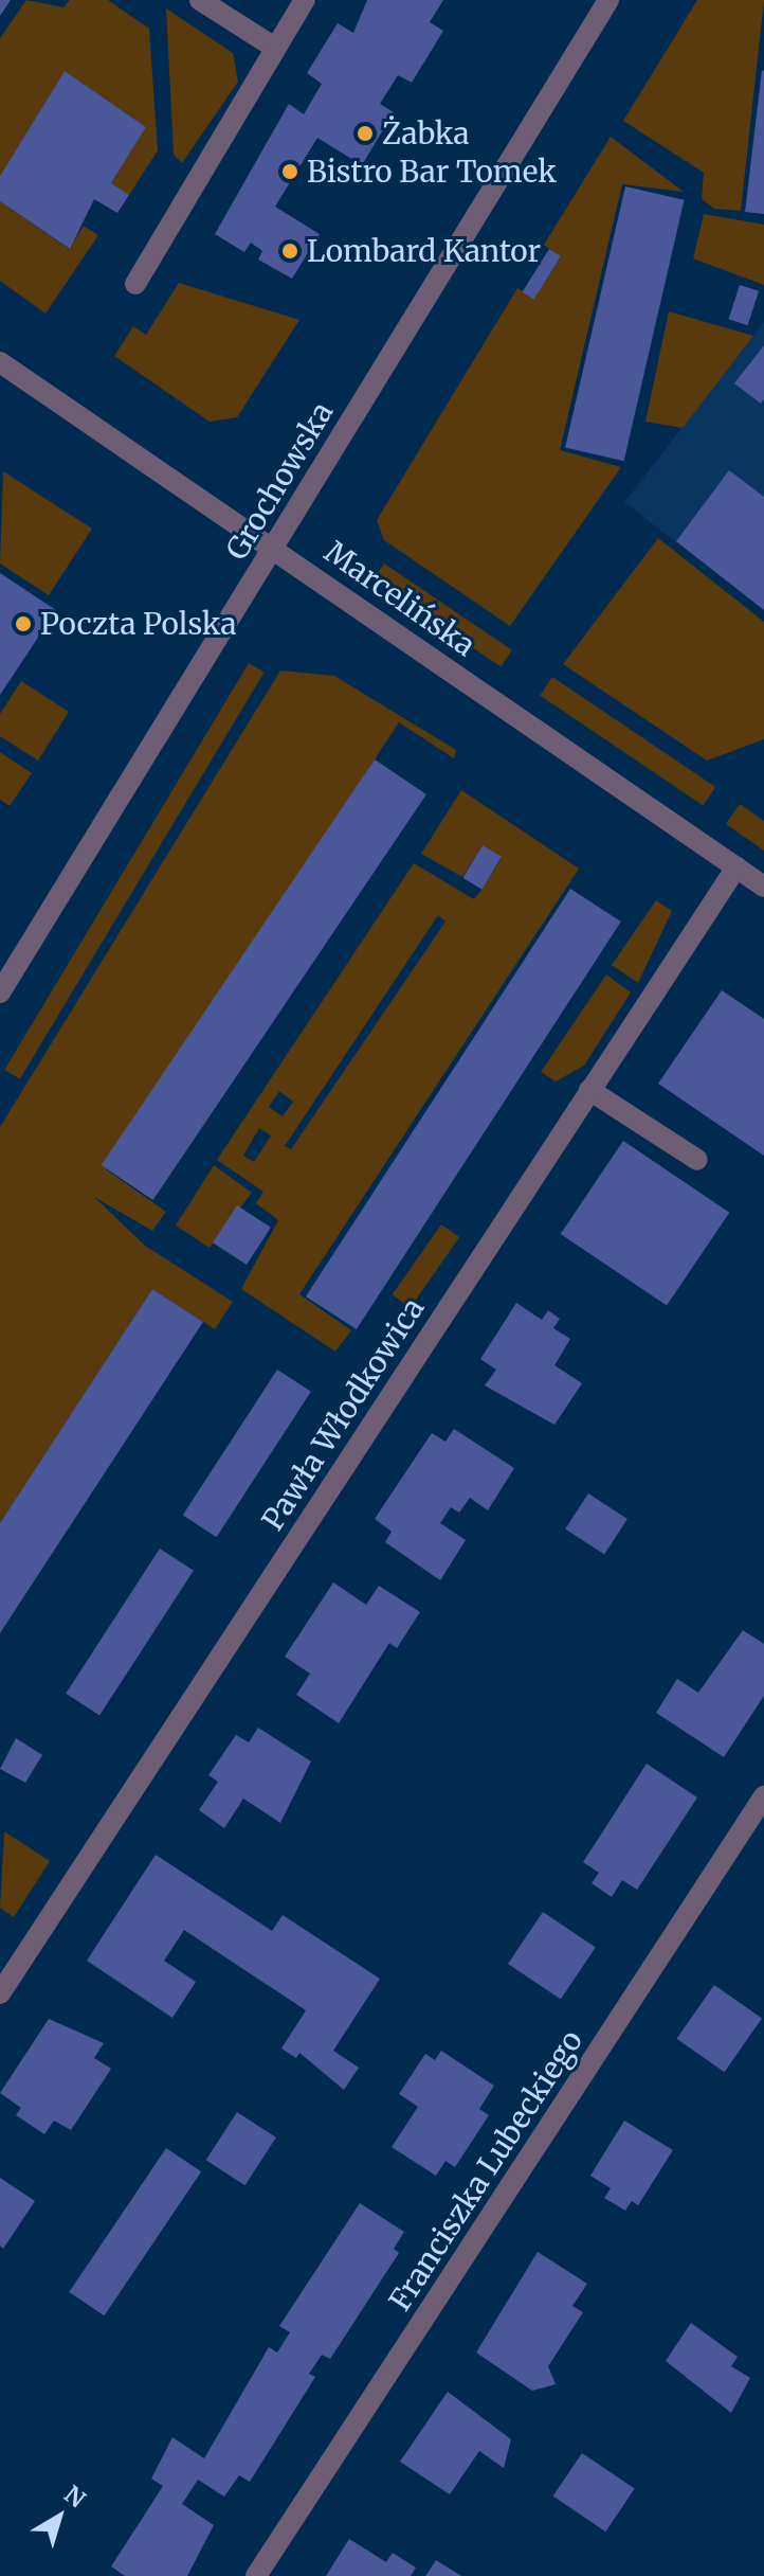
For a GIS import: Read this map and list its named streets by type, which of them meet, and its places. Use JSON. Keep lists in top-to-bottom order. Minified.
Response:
{"streets":{"street":["Grochowska","Marcelińska","Pawła Włodkowica","Franciszka Lubeckiego"]},"crossings":[["Grochowska","Marcelińska"],["Marcelińska","Pawła Włodkowica"]],"places":["Żabka","Bistro Bar Tomek","Lombard Kantor","Poczta Polska"],"north":"top right"}
